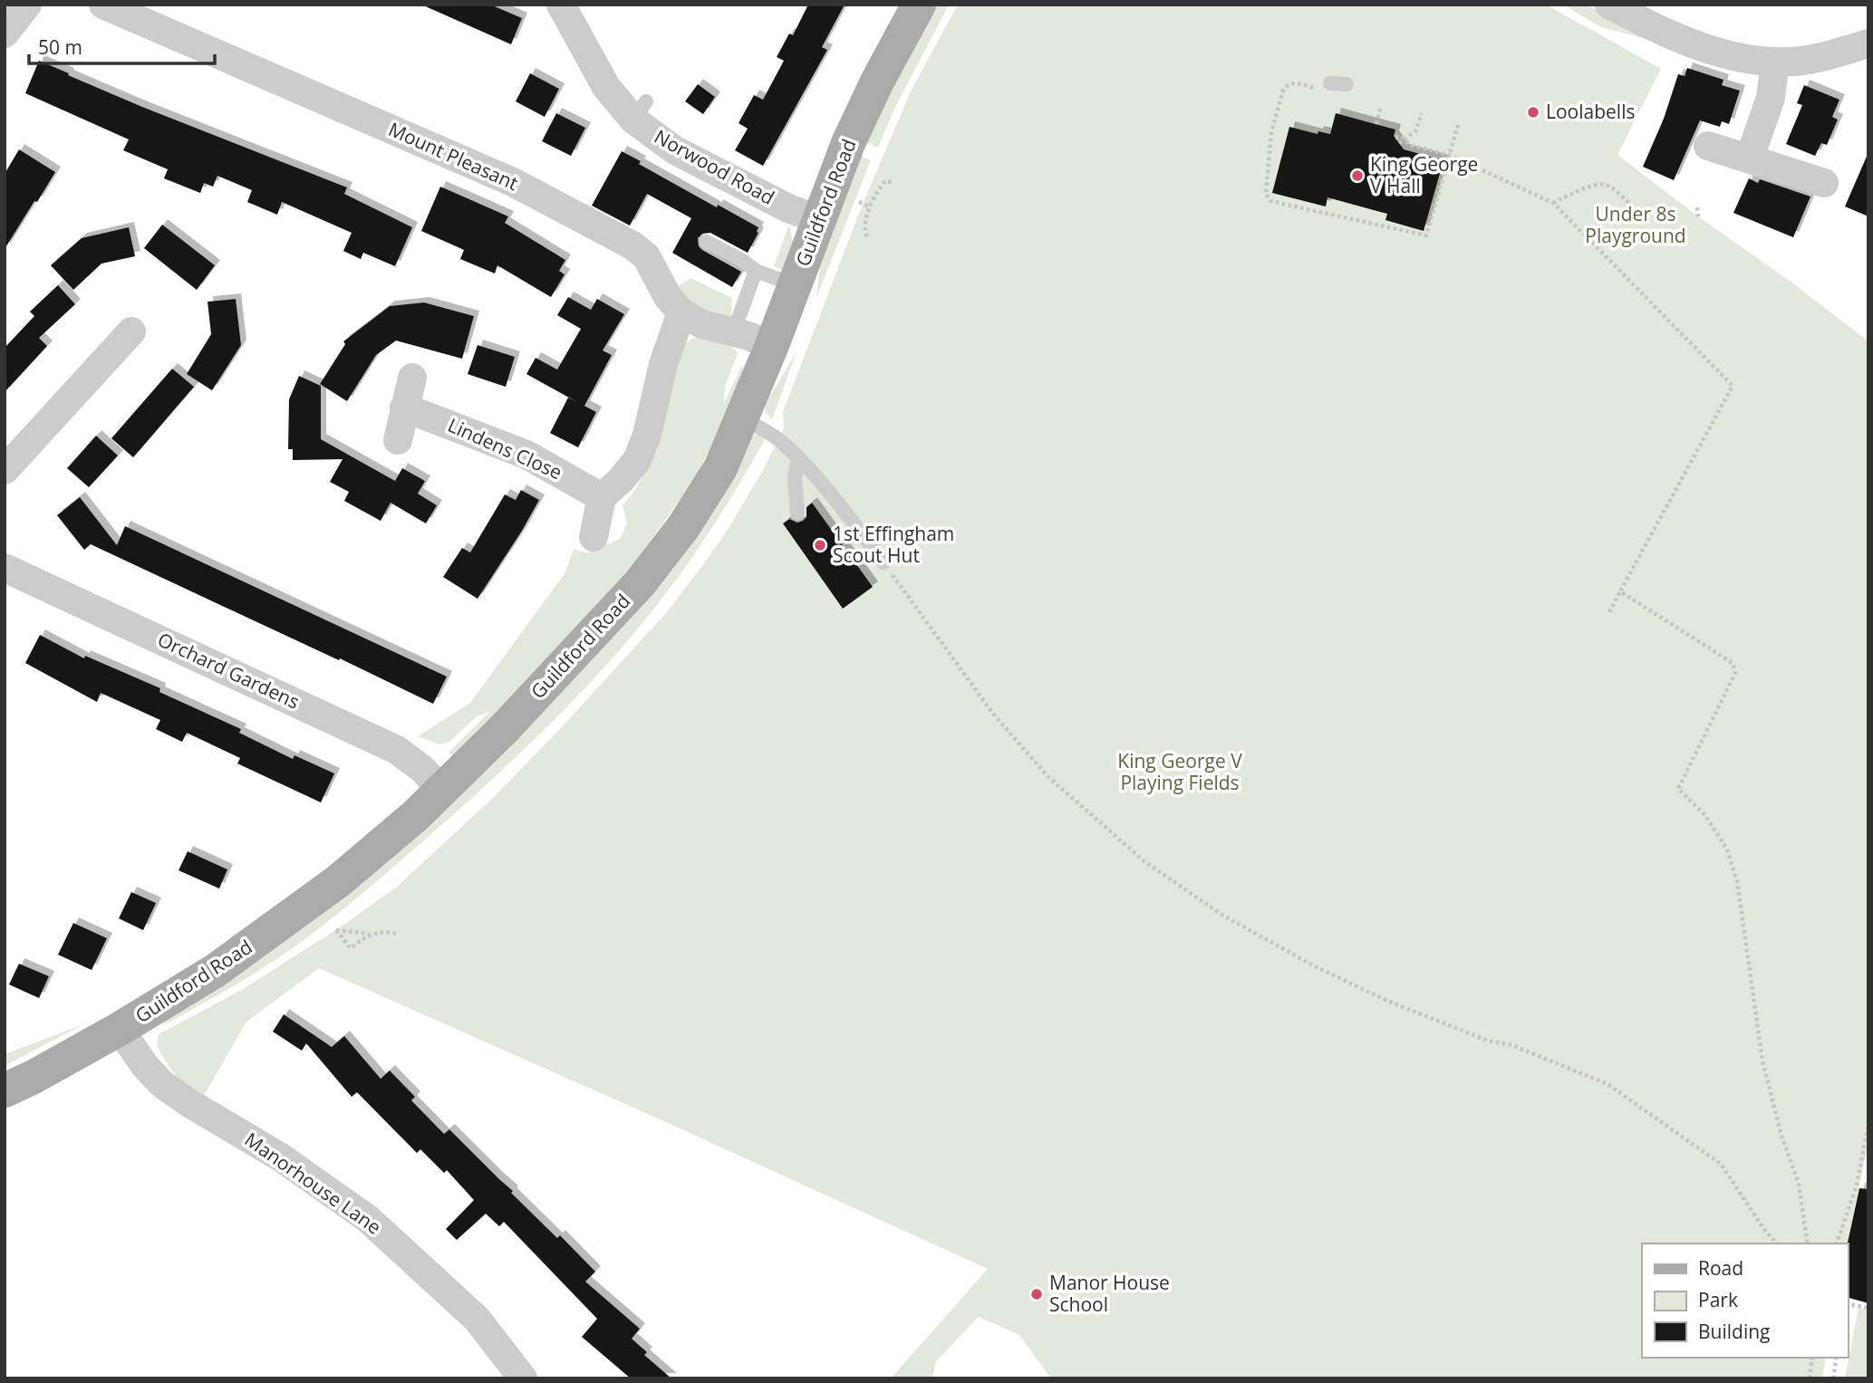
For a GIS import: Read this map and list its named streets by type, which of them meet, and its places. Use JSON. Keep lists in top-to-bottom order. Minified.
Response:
{"streets":{"main road":["Guildford Road"],"street":["Mount Pleasant","Norwood Road","Lindens Close","Orchard Gardens","Manorhouse Lane"]},"crossings":[["Mount Pleasant","Guildford Road"],["Norwood Road","Guildford Road"],["Guildford Road","Orchard Gardens"],["Guildford Road","Manorhouse Lane"]],"parks":["Under 8s Playground","King George V Playing Fields"],"places":["Loolabells","King George V Hall","1st Effingham Scout Hut","Manor House School"],"legend":["Road","Park","Building"],"scale_bar":"50 m"}
